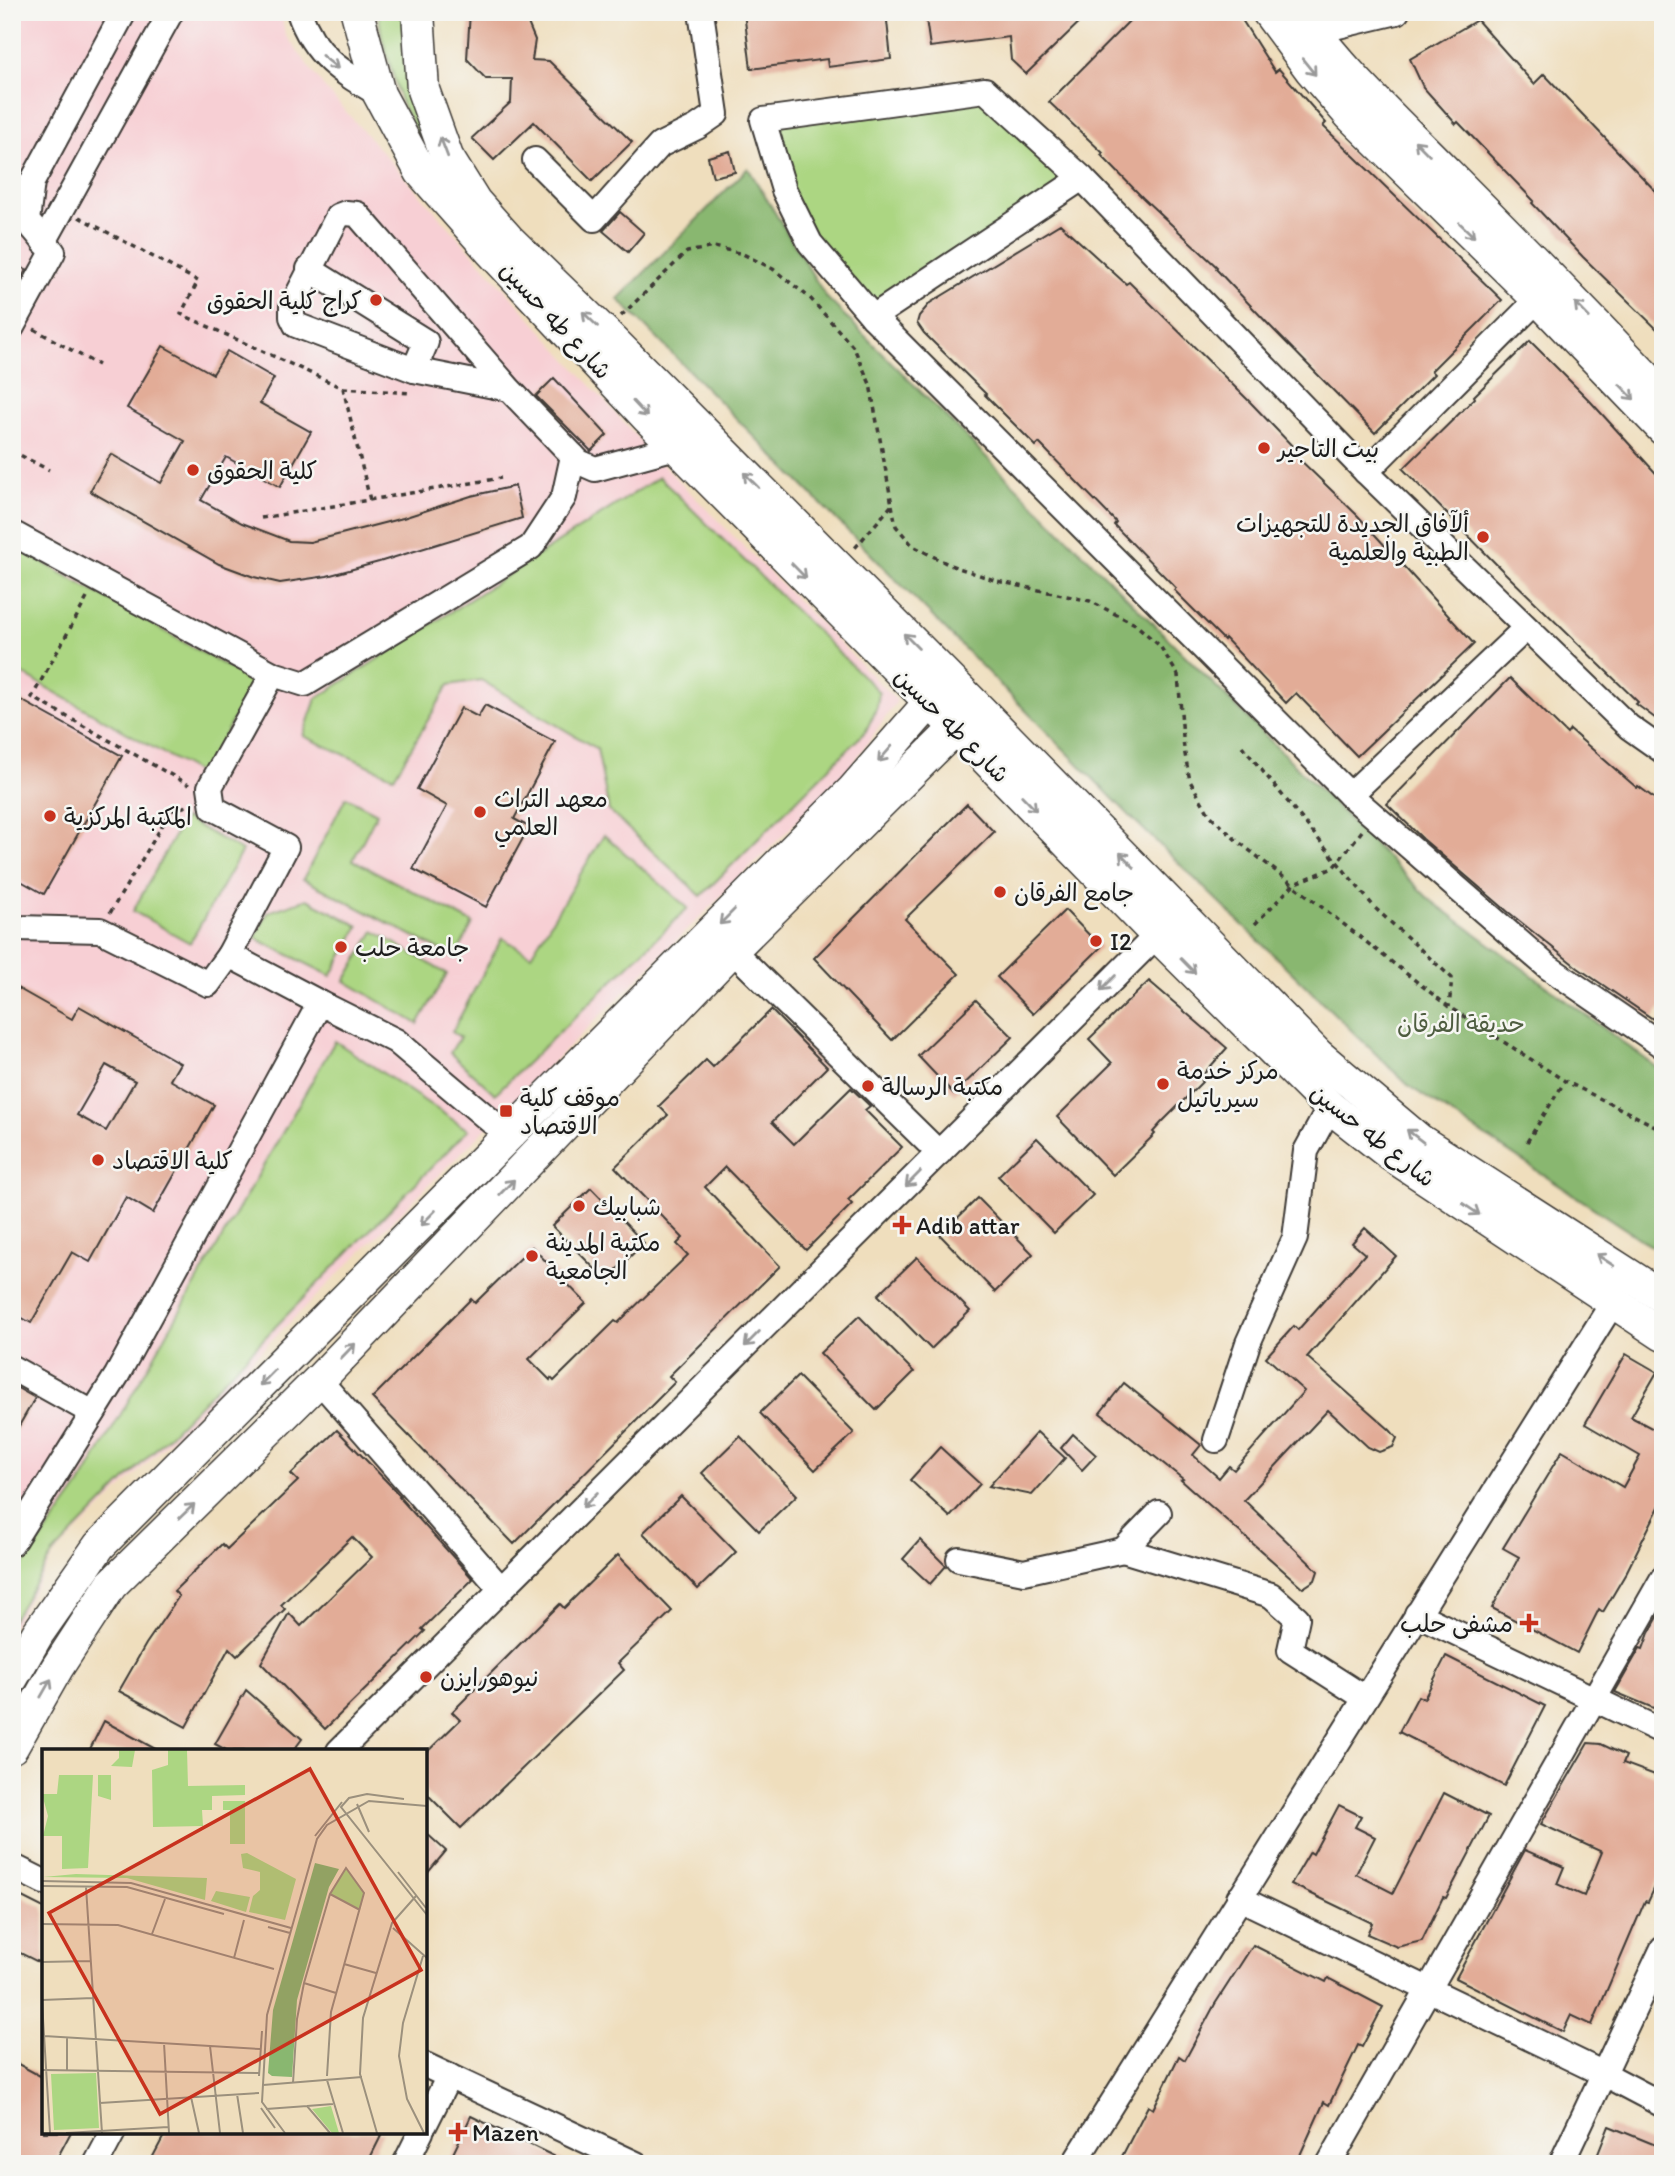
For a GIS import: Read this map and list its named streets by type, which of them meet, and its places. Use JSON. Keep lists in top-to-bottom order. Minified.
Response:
{"streets":{"main road":["شارع طه حسين"]},"parks":["حديقة الفرقان"],"places":{"other":["كراج كلية الحقوق","بيت التاجير","كلية الحقوق","ألآفاق الجديدة للتجهيزات الطبية والعلمية","معهد التراث العلمي","المكتبة المركزية","جامع الفرقان","I2","جامعة حلب","مركز خدمة سيرياتيل","مكتبة الرسالة","كلية الاقتصاد","شبابيك","مكتبة المدينة الجامعية","نيوهورايزن"],"transit":["موقف كلية الاقتصاد"],"health":["Adib attar","مشفى حلب","Mazen"]}}
